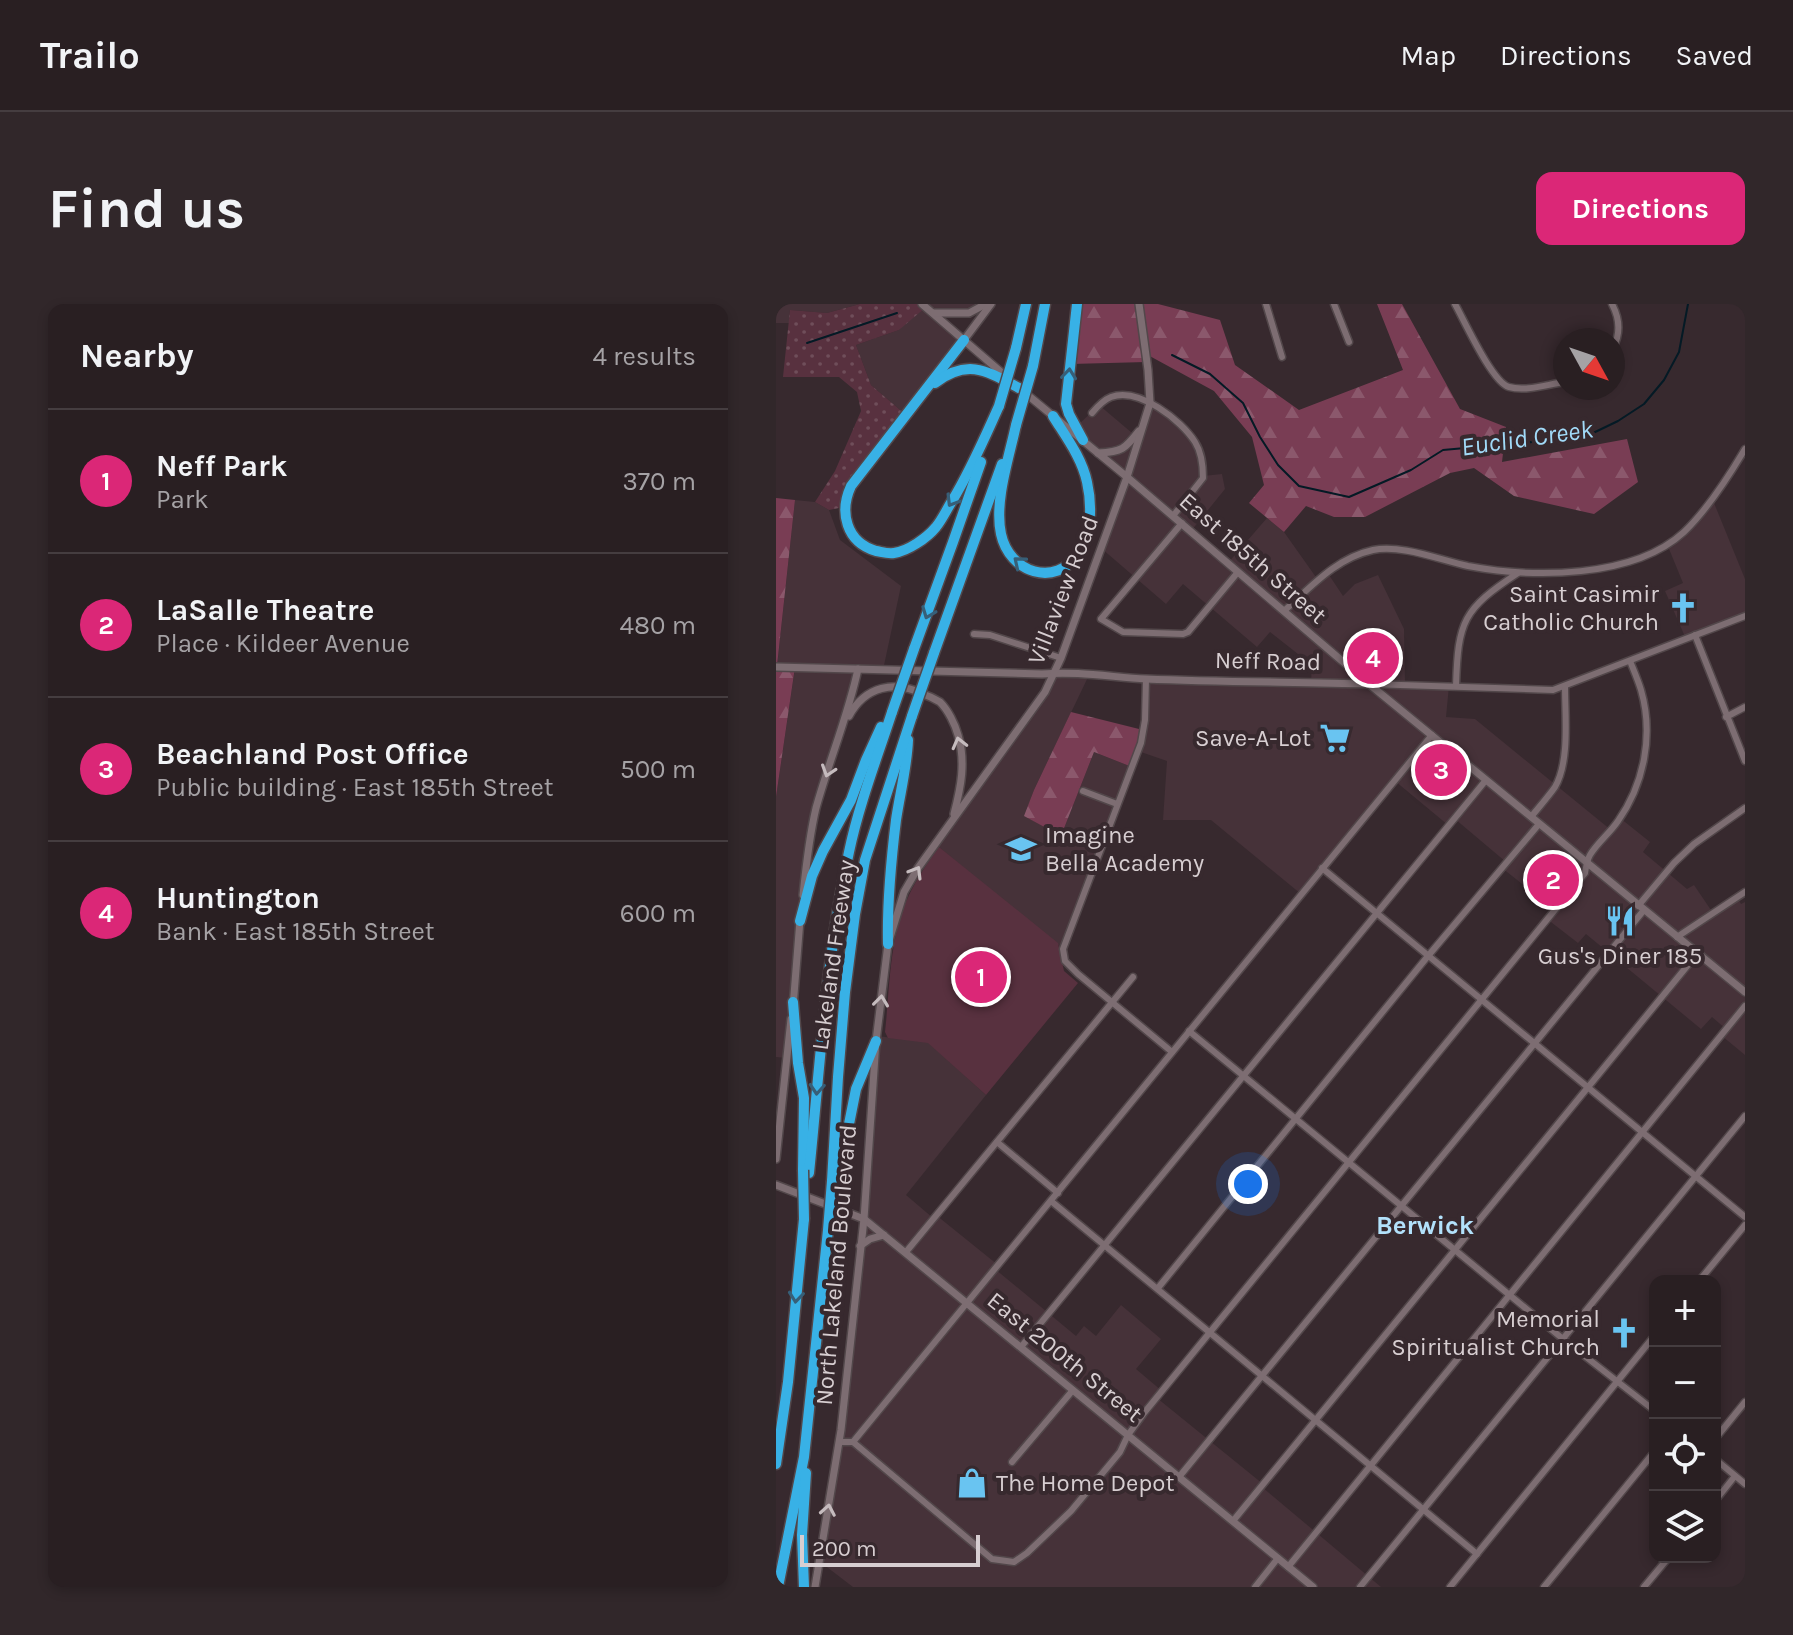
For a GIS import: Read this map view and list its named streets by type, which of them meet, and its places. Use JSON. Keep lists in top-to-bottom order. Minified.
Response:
{"streets":{"highway":["Lakeland Freeway"],"street":["East 185th Street","Villaview Road","Neff Road","North Lakeland Boulevard","East 200th Street"]},"crossings":[["East 185th Street","Villaview Road"],["East 185th Street","Neff Road"],["Villaview Road","Neff Road"],["Villaview Road","North Lakeland Boulevard"],["North Lakeland Boulevard","East 200th Street"]],"one_way":["North Lakeland Boulevard"],"districts":["Berwick"],"water":["Euclid Creek"],"places":{"church":["Saint Casimir Catholic Church","Memorial Spiritualist Church"],"supermarket":["Save-A-Lot"],"school or university":["Imagine Bella Academy"],"restaurant":["Gus's Diner 185"],"shop":["The Home Depot"]},"scale_bar":"200 m","north":"bottom right","page":{"header":"Trailo","nav":["Map","Directions","Saved"],"buttons":"Directions","title":"Find us","heading":["Nearby","4 results"],"list":[{"mark":"1","name":"Neff Park","note":"Park","value":"370 m"},{"mark":"2","name":"LaSalle Theatre","note":"Place · Kildeer Avenue","value":"480 m"},{"mark":"3","name":"Beachland Post Office","note":"Public building · East 185th Street","value":"500 m"},{"mark":"4","name":"Huntington","note":"Bank · East 185th Street","value":"600 m"}],"pins":["4","3","2","1"],"map_buttons":["+","−"],"scale":"200 m"}}
